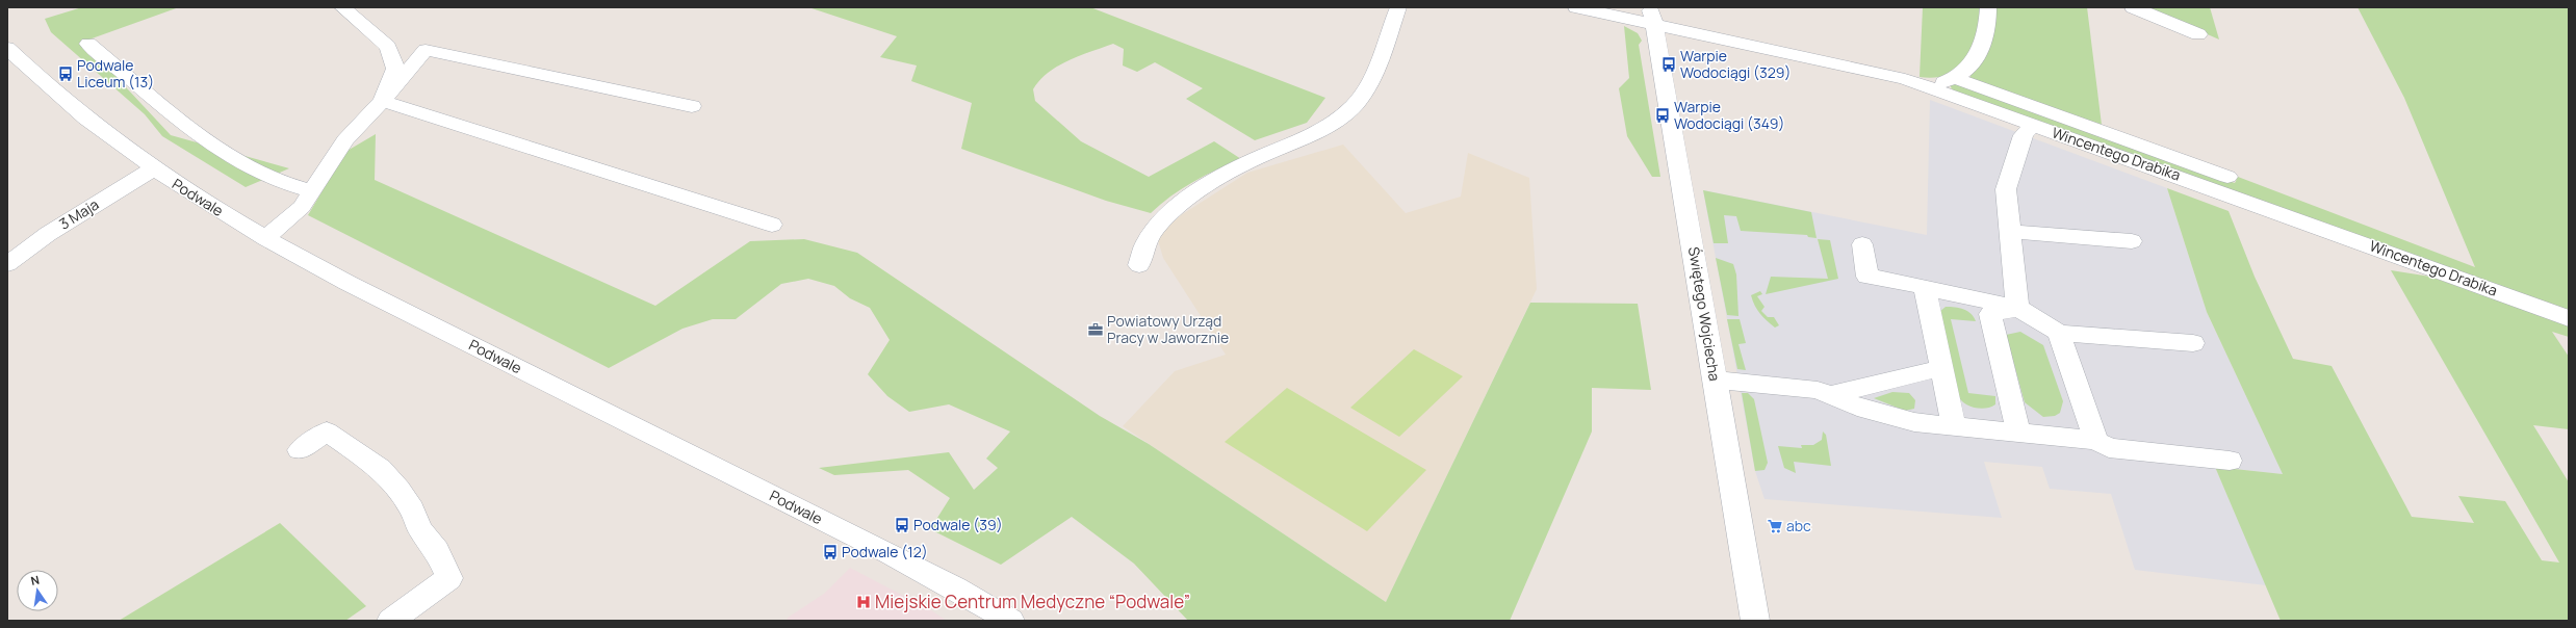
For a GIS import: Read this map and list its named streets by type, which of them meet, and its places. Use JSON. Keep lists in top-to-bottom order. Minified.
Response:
{"streets":{"street":["Wincentego Drabika","Podwale","3 Maja","Świętego Wojciecha"]},"crossings":[["Wincentego Drabika","Świętego Wojciecha"],["Podwale","3 Maja"]],"places":{"bus stop":["Warpie Wodociągi (329)","Podwale Liceum (13)","Warpie Wodociągi (349)","Podwale (39)","Podwale (12)"],"office":["Powiatowy Urząd Pracy w Jaworznie"],"supermarket":["abc"],"hospital":["Miejskie Centrum Medyczne “Podwale”"]},"north":"top"}
